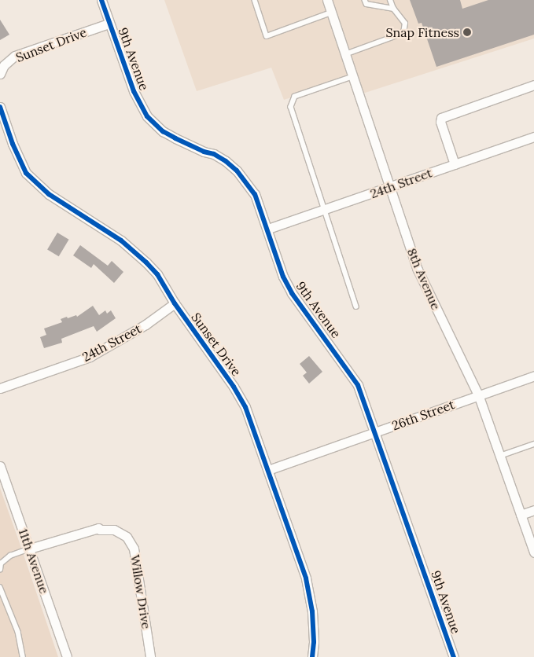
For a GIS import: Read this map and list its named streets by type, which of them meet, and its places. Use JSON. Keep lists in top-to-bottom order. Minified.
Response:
{"streets":{"street":["Sunset Drive","9th Avenue","24th Street","8th Avenue","26th Street","11th Avenue","Willow Drive"]},"crossings":[["Sunset Drive","9th Avenue"],["Sunset Drive","24th Street"],["Sunset Drive","26th Street"],["9th Avenue","24th Street"],["9th Avenue","26th Street"],["24th Street","8th Avenue"],["8th Avenue","26th Street"],["11th Avenue","Willow Drive"]],"places":["Snap Fitness"]}
